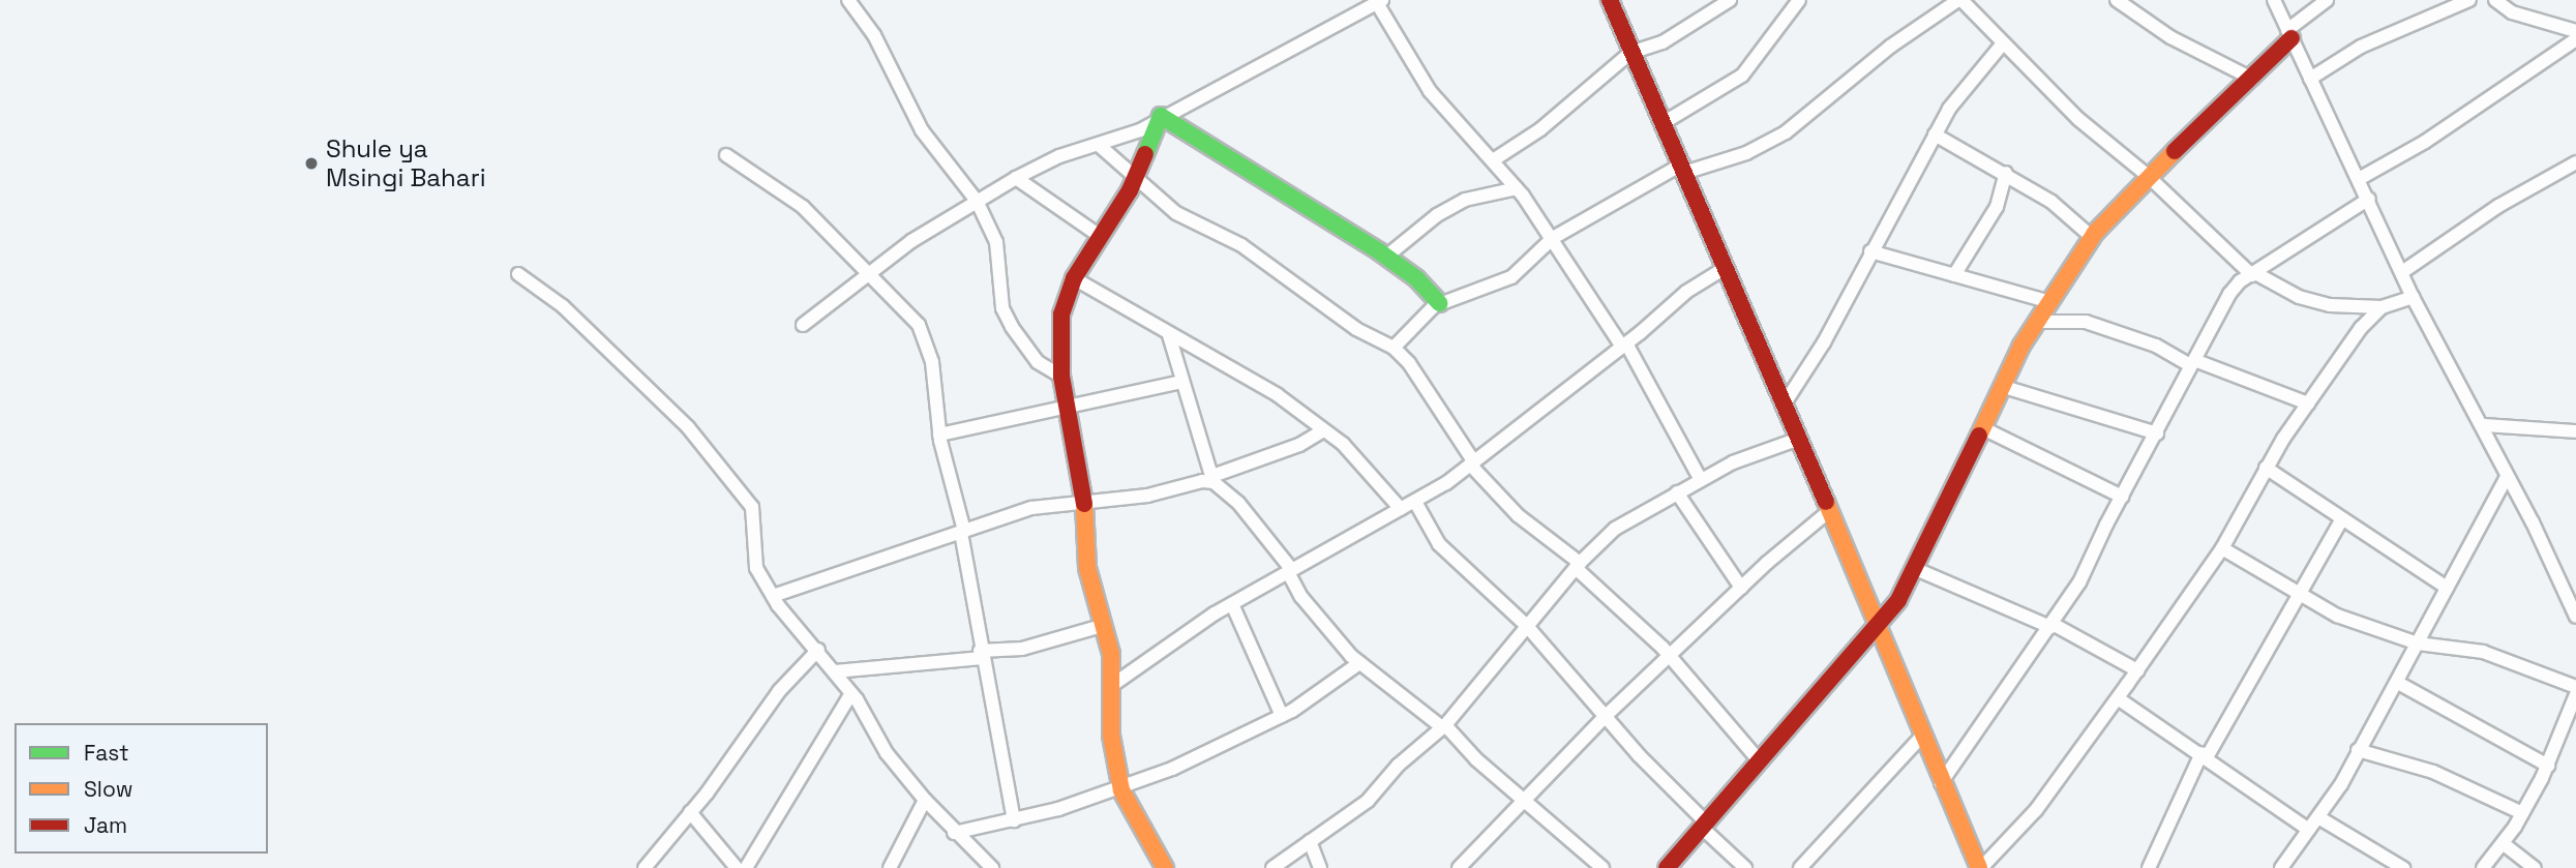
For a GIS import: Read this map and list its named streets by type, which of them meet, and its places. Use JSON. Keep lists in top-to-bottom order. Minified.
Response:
{"places":["Shule ya Msingi Bahari"],"legend":["Fast","Slow","Jam"]}
